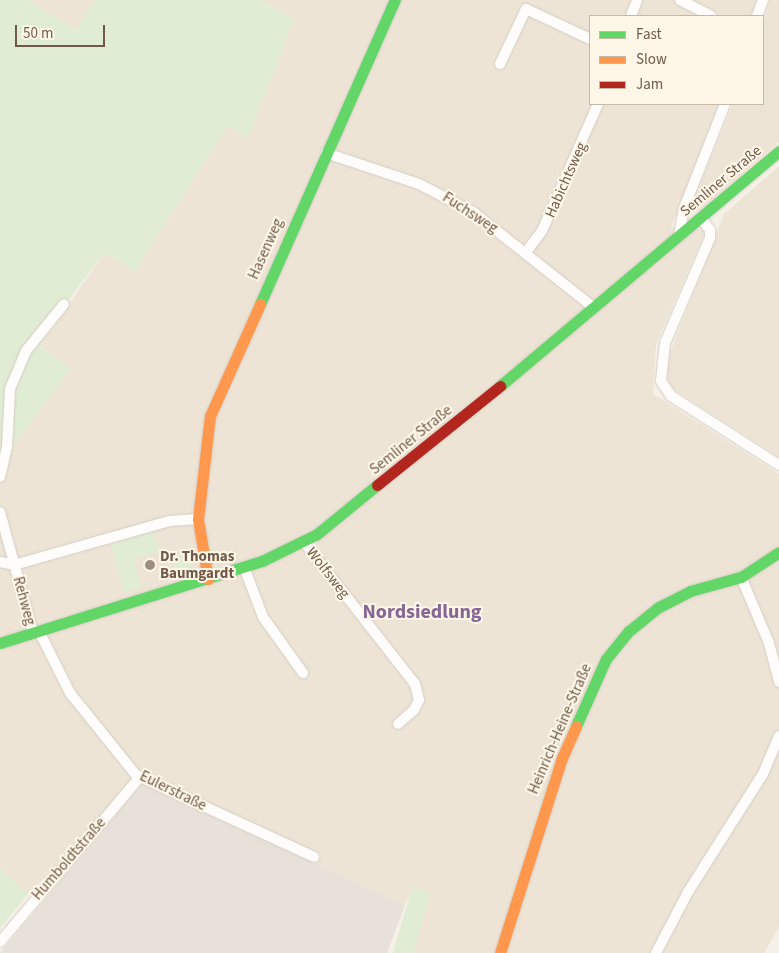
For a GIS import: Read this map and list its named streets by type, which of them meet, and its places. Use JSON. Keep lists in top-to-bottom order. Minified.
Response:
{"streets":{"street":["Habichtsweg","Semliner Straße","Fuchsweg","Hasenweg","Wolfsweg","Rehweg","Heinrich-Heine-Straße","Eulerstraße","Humboldtstraße"]},"crossings":[["Habichtsweg","Fuchsweg"],["Semliner Straße","Fuchsweg"],["Semliner Straße","Hasenweg"],["Semliner Straße","Wolfsweg"],["Semliner Straße","Rehweg"],["Semliner Straße","Eulerstraße"],["Fuchsweg","Hasenweg"],["Rehweg","Eulerstraße"],["Eulerstraße","Humboldtstraße"]],"districts":["Nordsiedlung"],"places":["Dr. Thomas Baumgardt"],"legend":["Fast","Slow","Jam"],"scale_bar":"50 m"}
